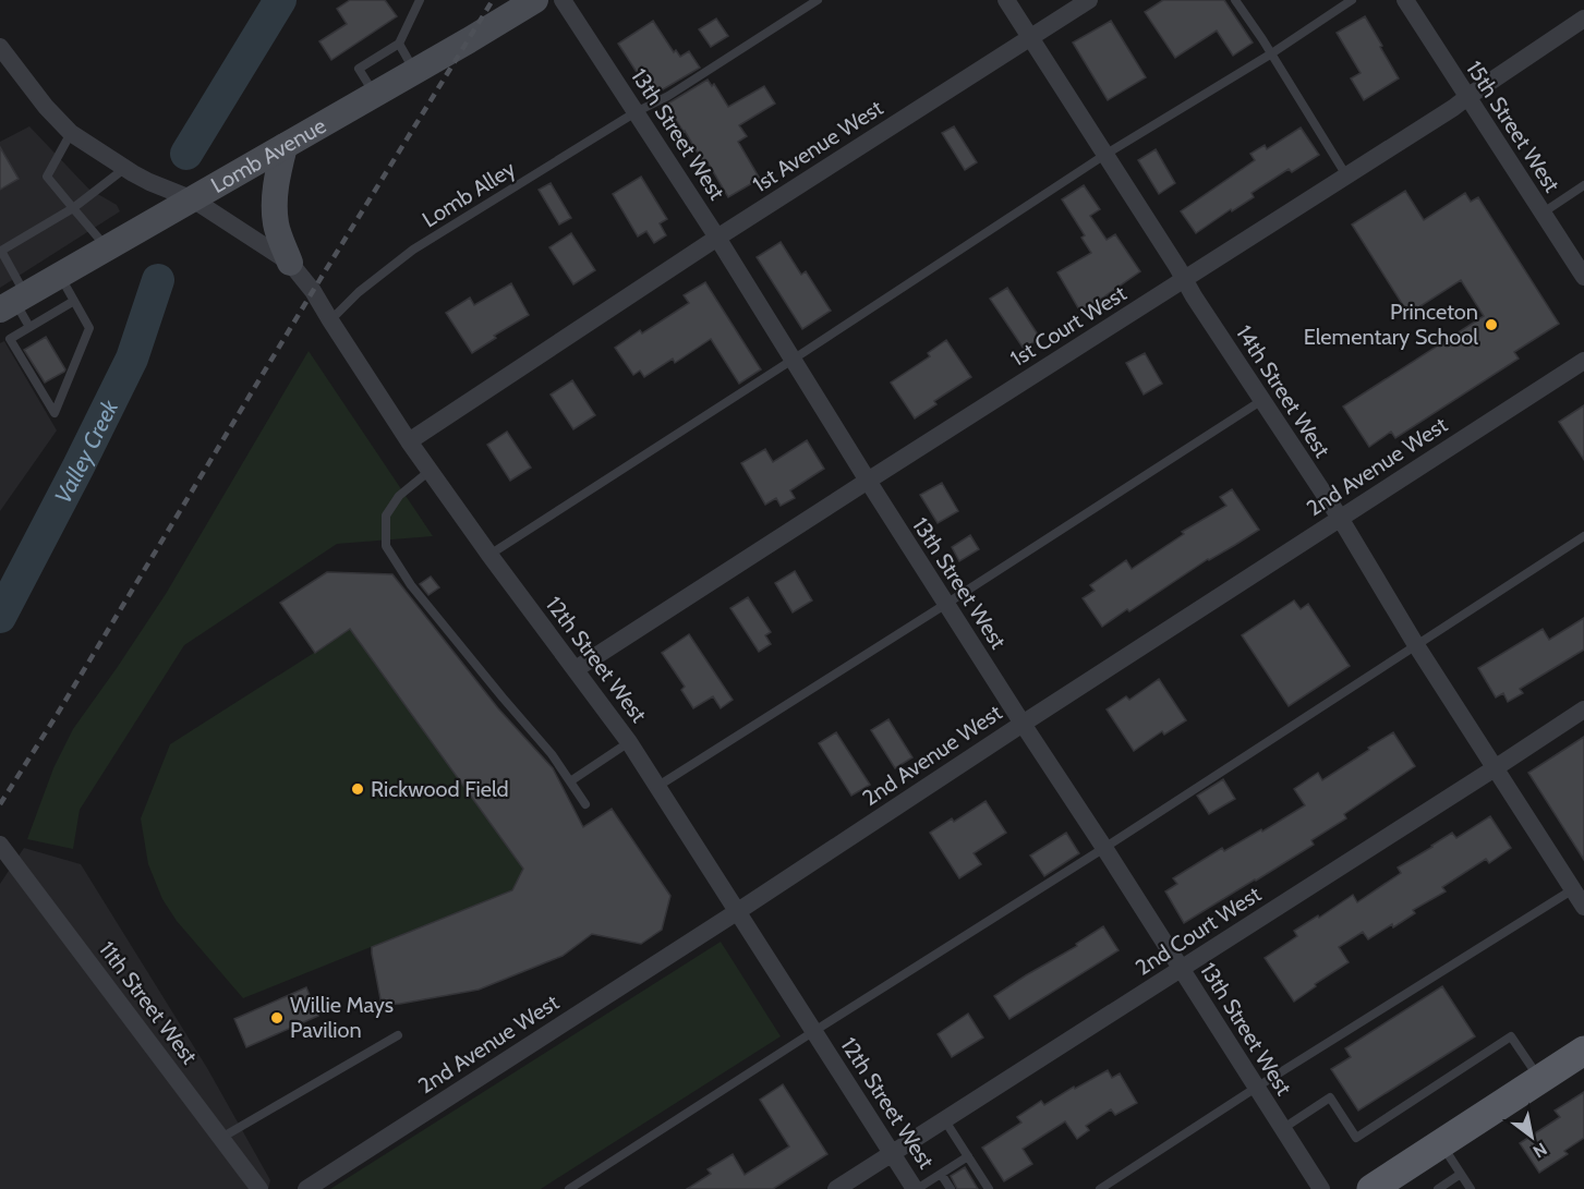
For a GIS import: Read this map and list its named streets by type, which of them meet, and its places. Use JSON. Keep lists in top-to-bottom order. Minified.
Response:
{"streets":{"main road":["Lomb Avenue"],"street":["15th Street West","13th Street West","1st Avenue West","1st Court West","14th Street West","2nd Avenue West","12th Street West","2nd Court West","11th Street West"],"lane":["Lomb Alley"]},"crossings":[["15th Street West","1st Court West"],["13th Street West","1st Avenue West"],["13th Street West","Lomb Alley"],["13th Street West","1st Court West"],["13th Street West","2nd Avenue West"],["13th Street West","2nd Court West"],["1st Avenue West","14th Street West"],["1st Avenue West","12th Street West"],["Lomb Avenue","12th Street West"],["Lomb Alley","12th Street West"],["1st Court West","14th Street West"],["1st Court West","12th Street West"],["14th Street West","2nd Avenue West"],["14th Street West","2nd Court West"],["2nd Avenue West","12th Street West"],["12th Street West","2nd Court West"]],"water":["Valley Creek"],"places":["Princeton Elementary School","Rickwood Field","Willie Mays Pavilion"],"north":"bottom right"}
